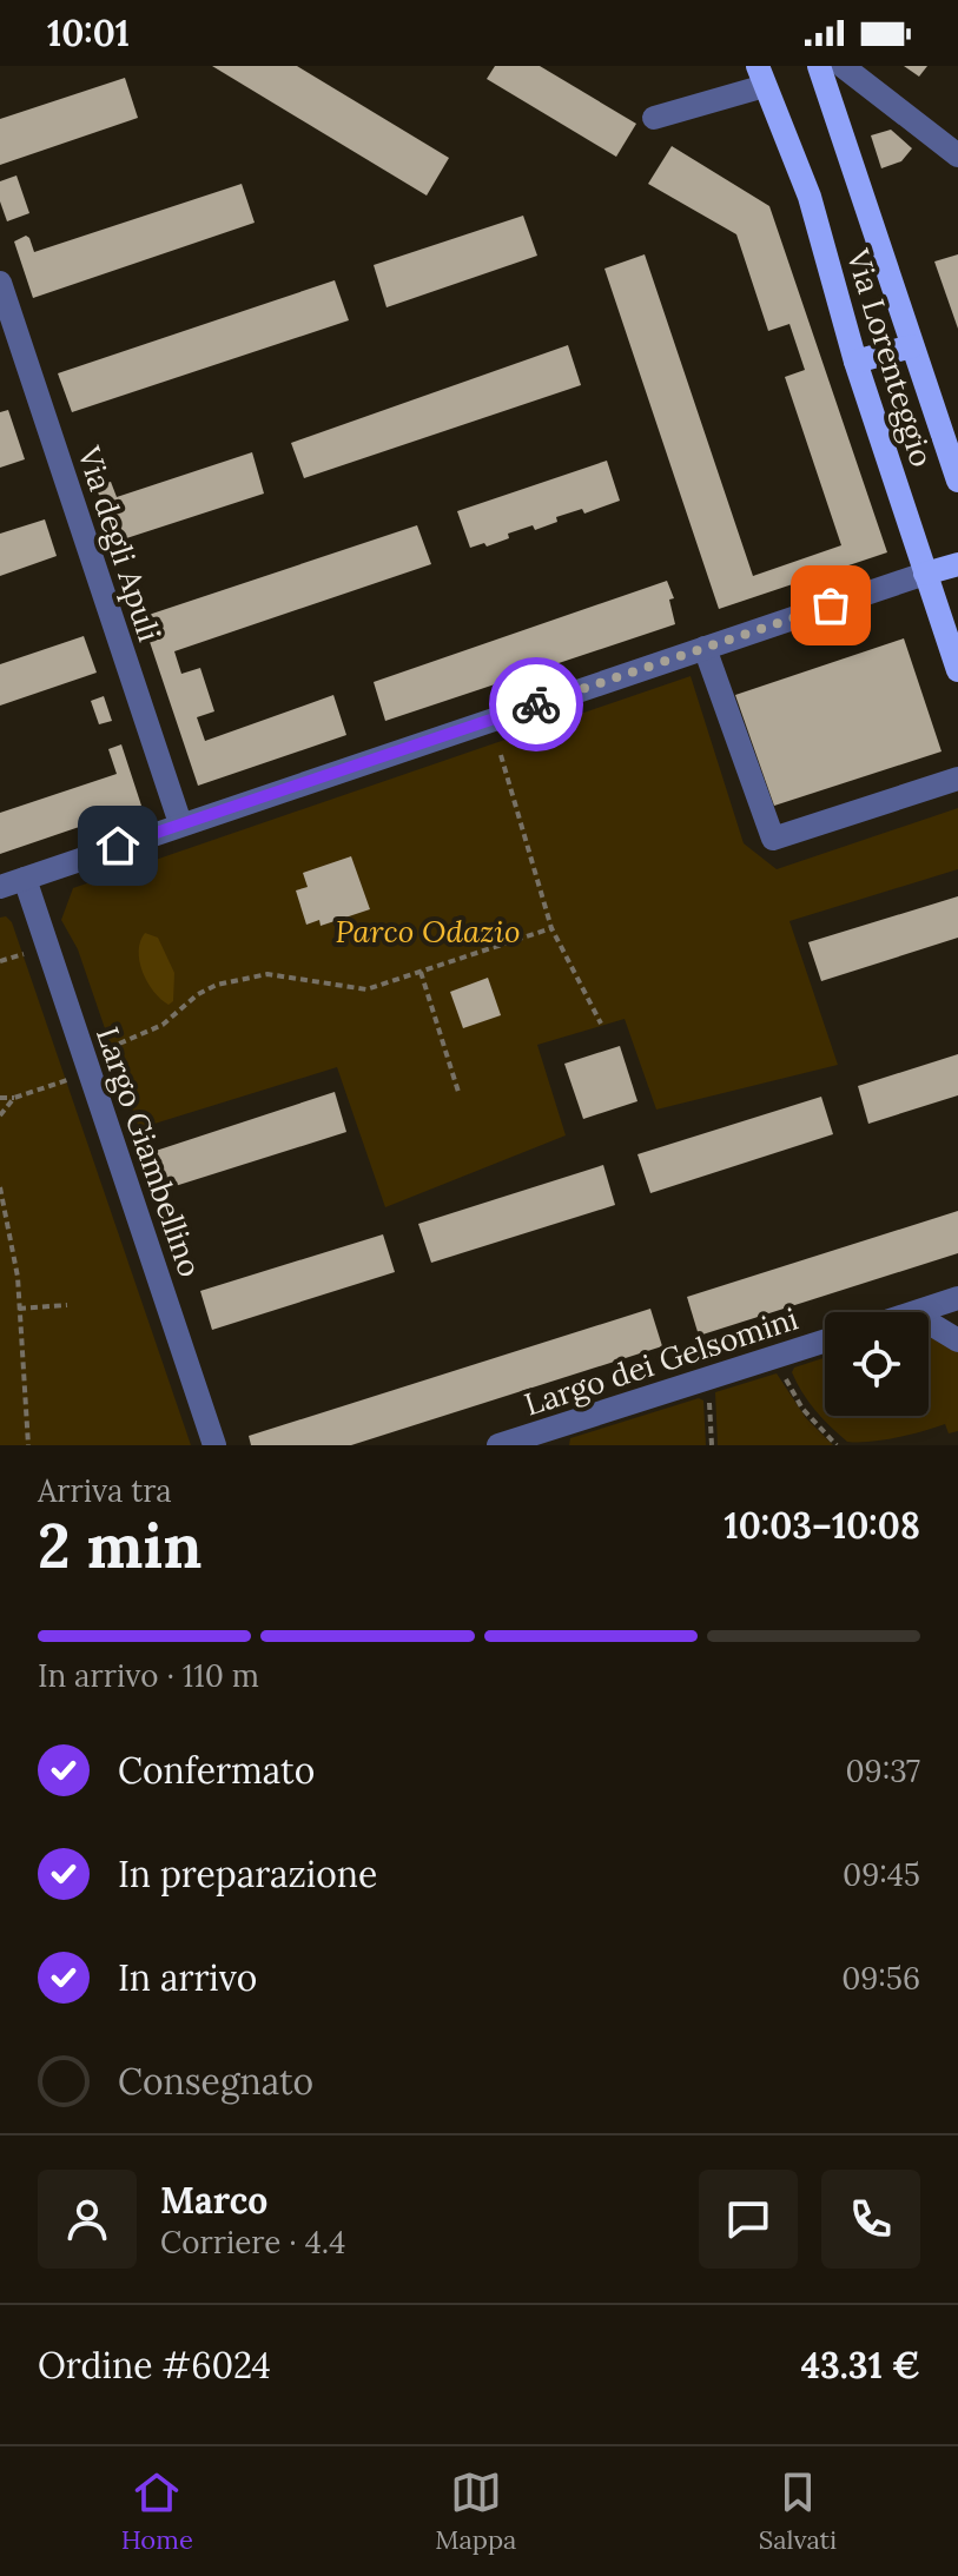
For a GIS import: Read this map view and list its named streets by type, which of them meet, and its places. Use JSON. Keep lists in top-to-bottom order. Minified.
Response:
{"streets":{"main road":["Via Lorenteggio"],"street":["Via degli Apuli","Largo Giambellino","Largo dei Gelsomini"]},"parks":["Parco Odazio"],"page":{"status":"10:01","heading":["2 min","Arriva tra","10:03–10:08"],"panel":["Marco","Corriere · 4.4","Ordine #6024","43.31 €"],"bar":"In arrivo · 110 m","list":[["Confermato","09:37"],["In preparazione","09:45"],["In arrivo","09:56"],"Consegnato"],"tabs":["Home","Mappa","Salvati"]}}
